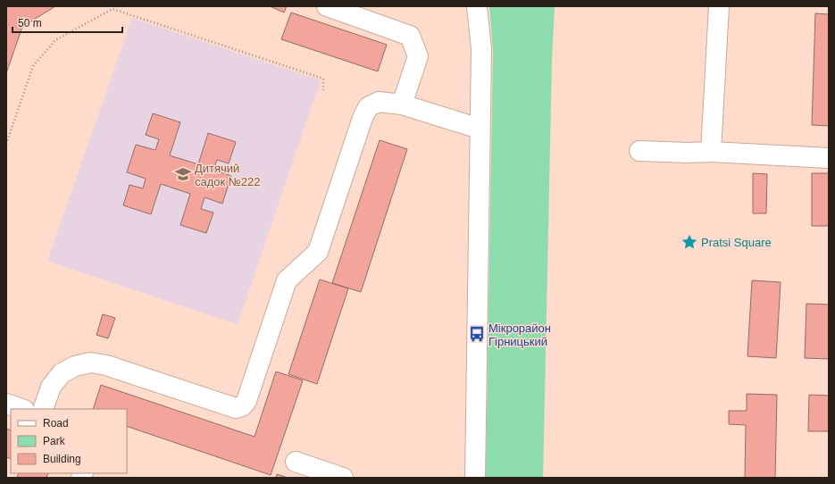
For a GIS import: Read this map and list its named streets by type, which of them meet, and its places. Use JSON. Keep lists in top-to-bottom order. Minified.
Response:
{"places":{"school or university":["Дитячий садок №222"],"place":["Pratsi Square"],"bus stop":["Мiкрорайон Гiрницький"]},"legend":["Road","Park","Building"],"scale_bar":"50 m"}
